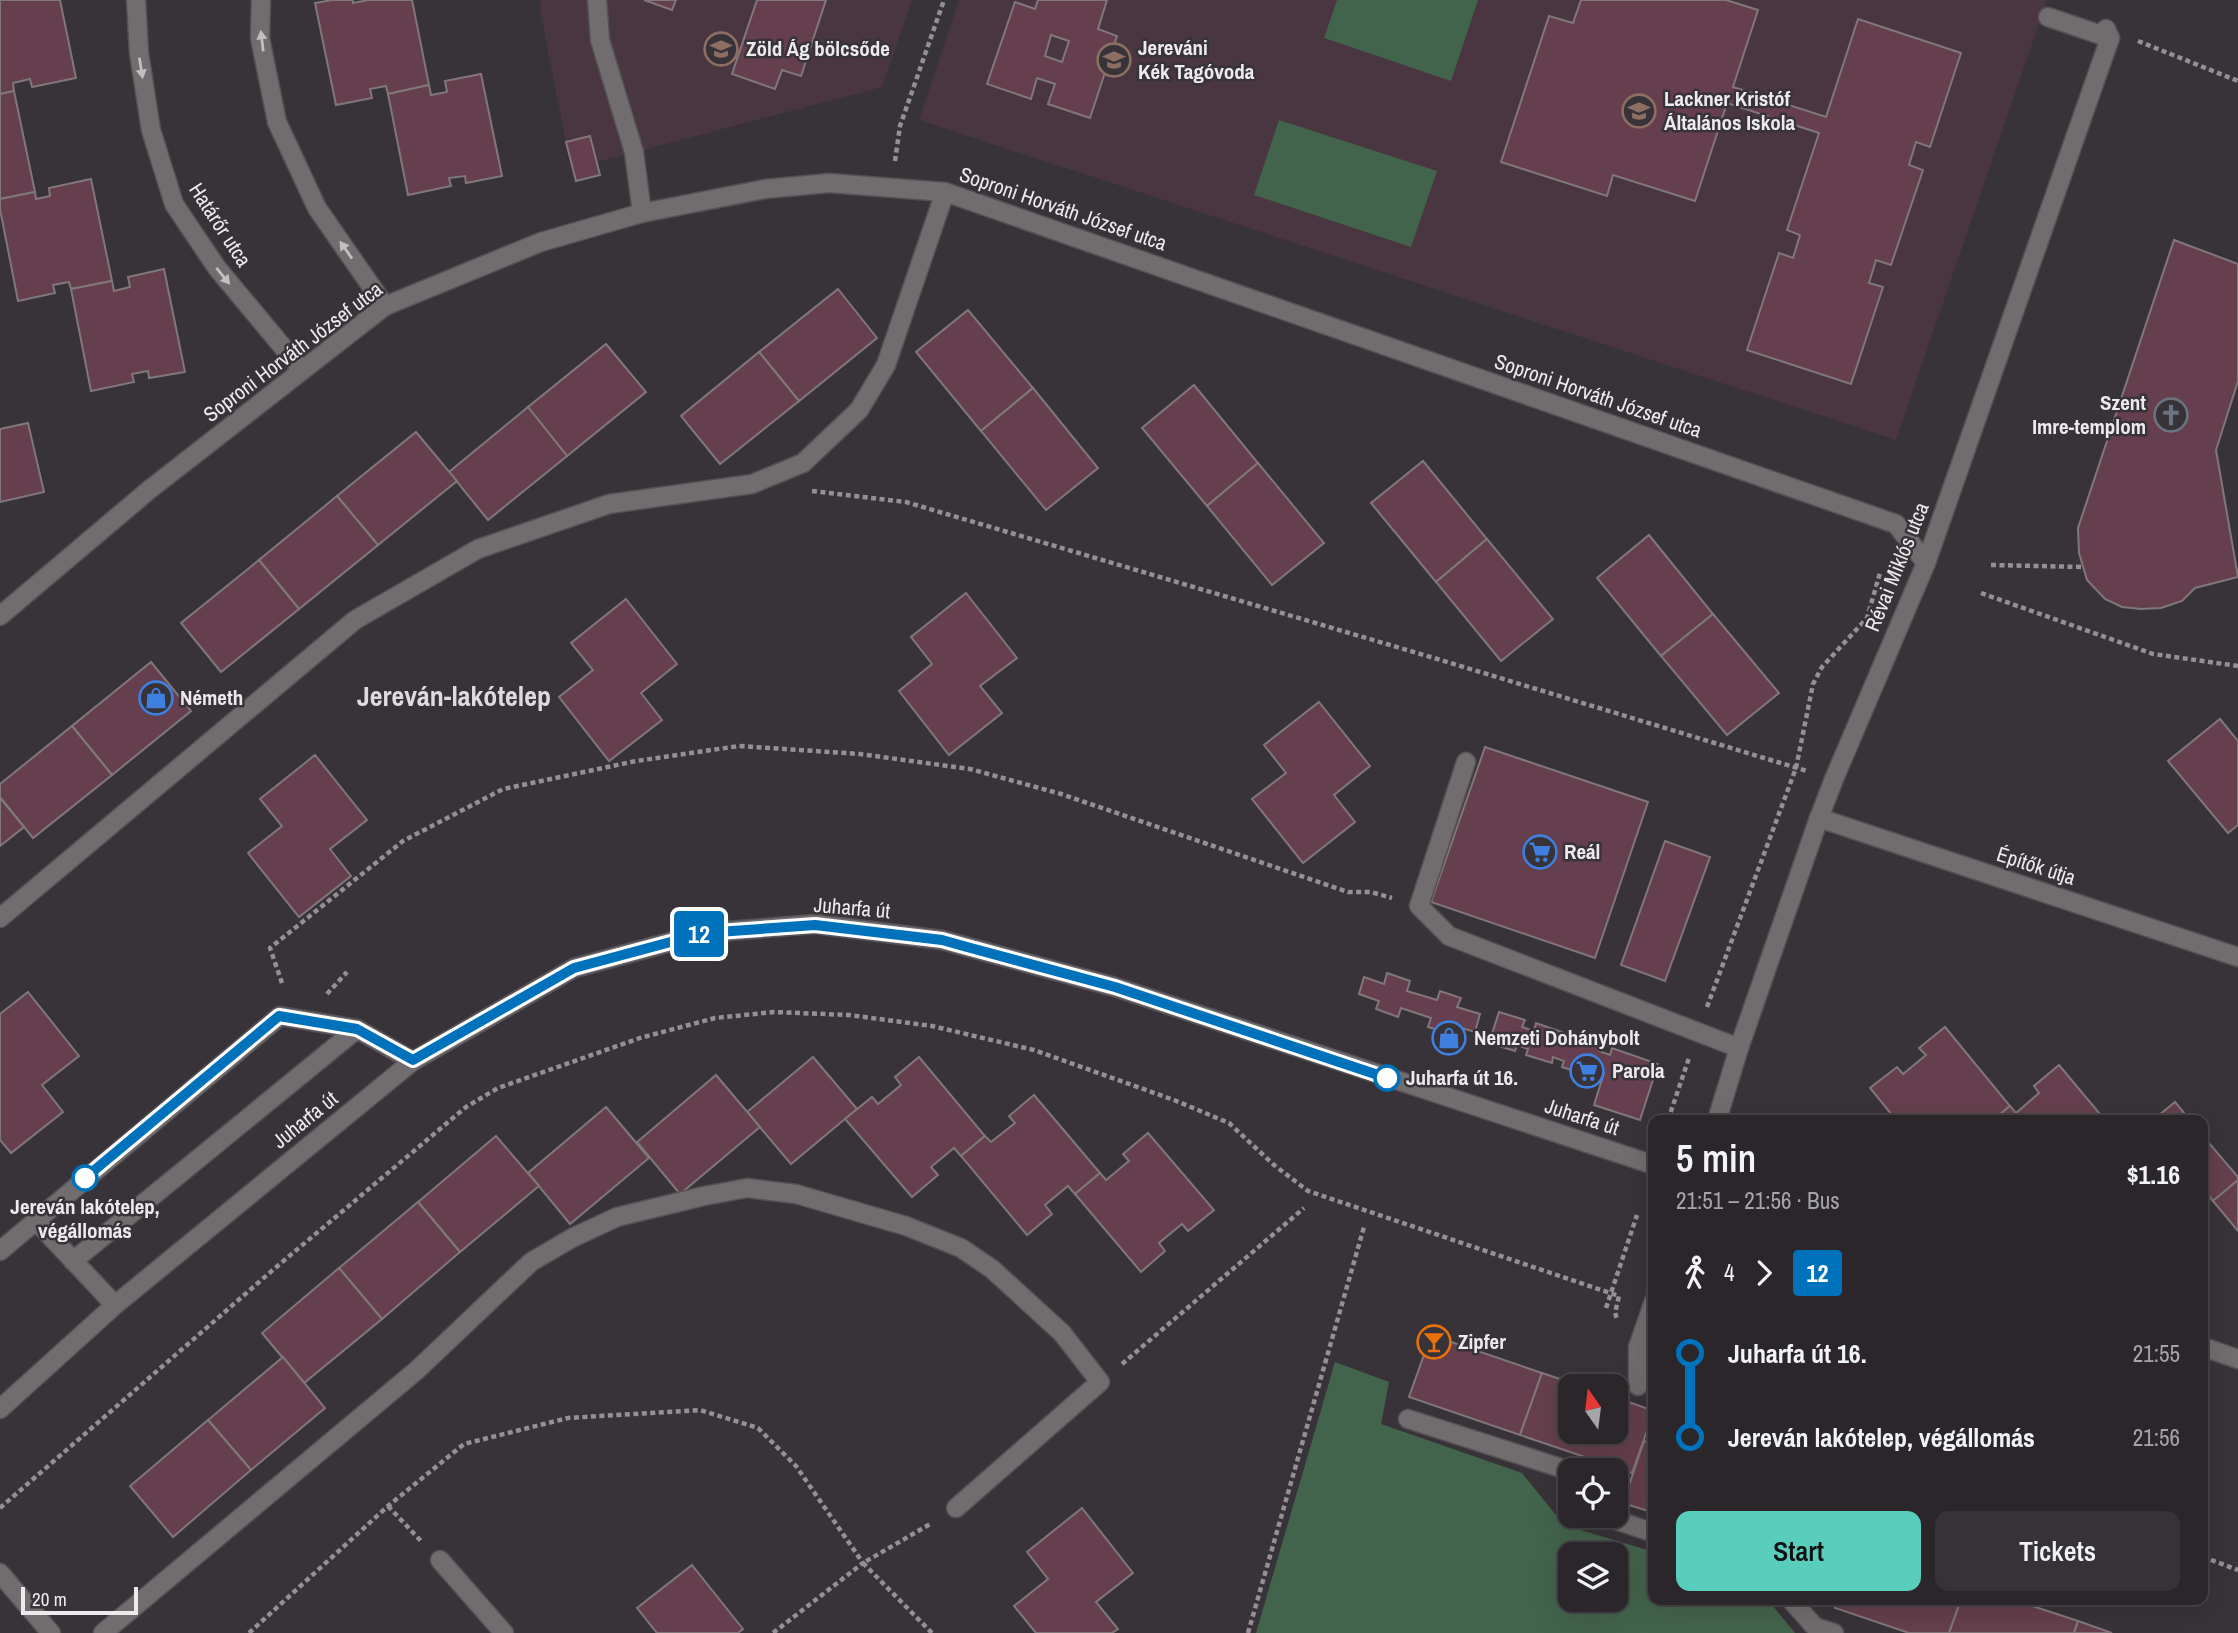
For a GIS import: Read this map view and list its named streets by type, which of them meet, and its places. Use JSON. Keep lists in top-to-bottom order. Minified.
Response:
{"streets":{"street":["Soproni Horváth József utca","Határőr utca","Révai Miklós utca","Építők útja","Juharfa út"]},"crossings":[["Soproni Horváth József utca","Határőr utca"],["Soproni Horváth József utca","Révai Miklós utca"],["Révai Miklós utca","Építők útja"]],"districts":["Jereván-lakótelep"],"places":{"school or university":["Zöld Ág bölcsőde","Jereváni Kék Tagóvoda","Lackner Kristóf Általános Iskola"],"church":["Szent Imre-templom"],"shop":["Németh","Nemzeti Dohánybolt"],"supermarket":["Reál","Parola"],"other":["Juharfa út 16.","Jereván lakótelep, végállomás"],"bar":["Zipfer"]},"lines":["bus line 12"],"scale_bar":"20 m","north":"top","page":{"on_map":"12","heading":["5 min","21:51 – 21:56 · Bus","$1.16"],"legs":["4","12"],"list":[{"name":"Juharfa út 16.","value":"21:55"},{"name":"Jereván lakótelep, végállomás","value":"21:56"}],"buttons":["Start","Tickets"],"scale":"20 m"}}
